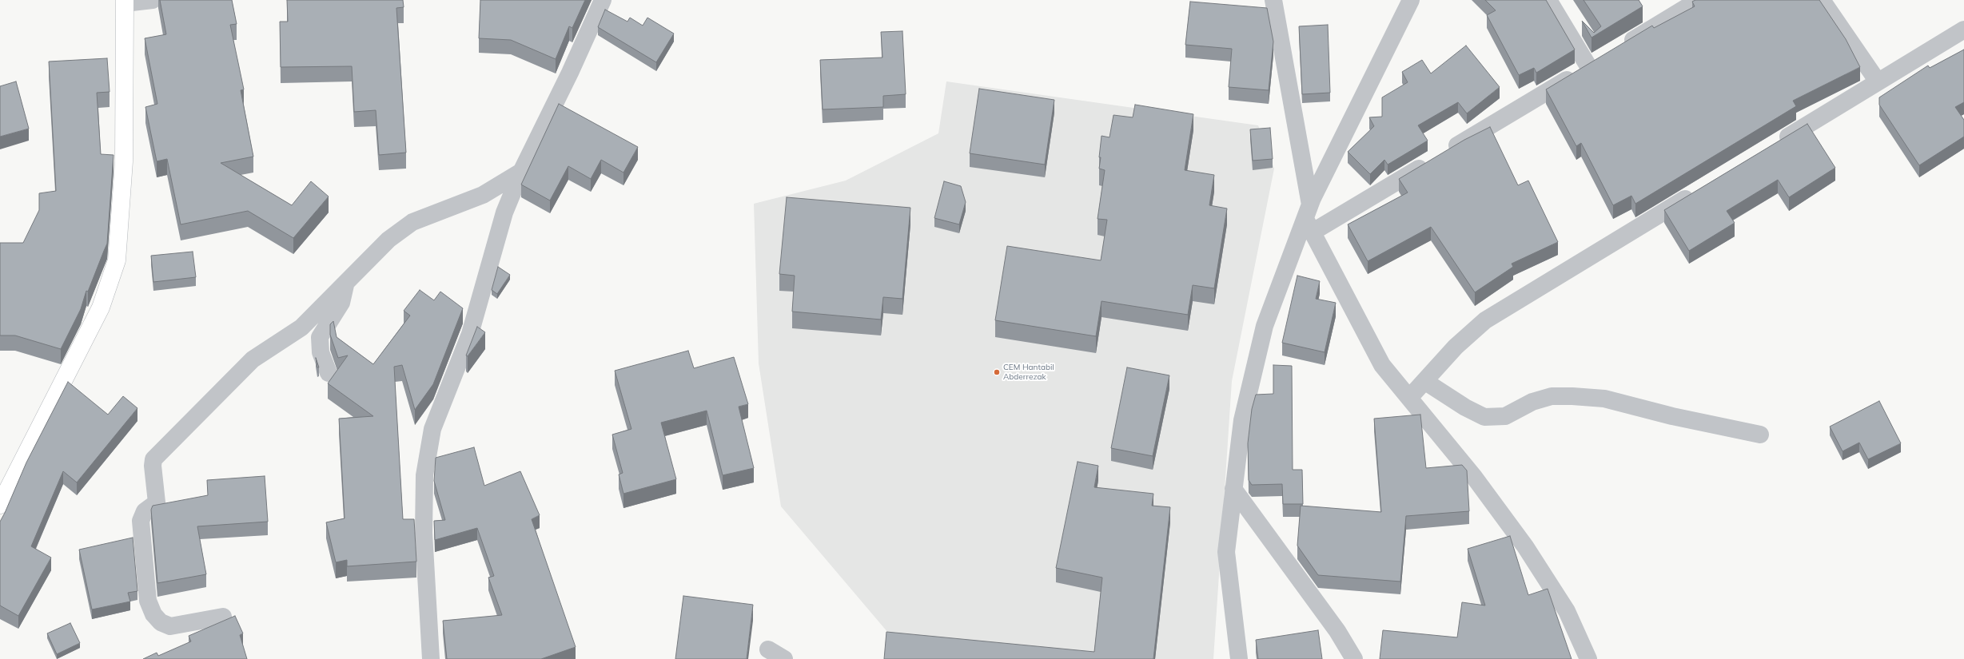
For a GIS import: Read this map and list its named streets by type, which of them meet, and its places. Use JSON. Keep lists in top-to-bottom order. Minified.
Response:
{"places":["CEM Hantabil Abderrezak"]}
